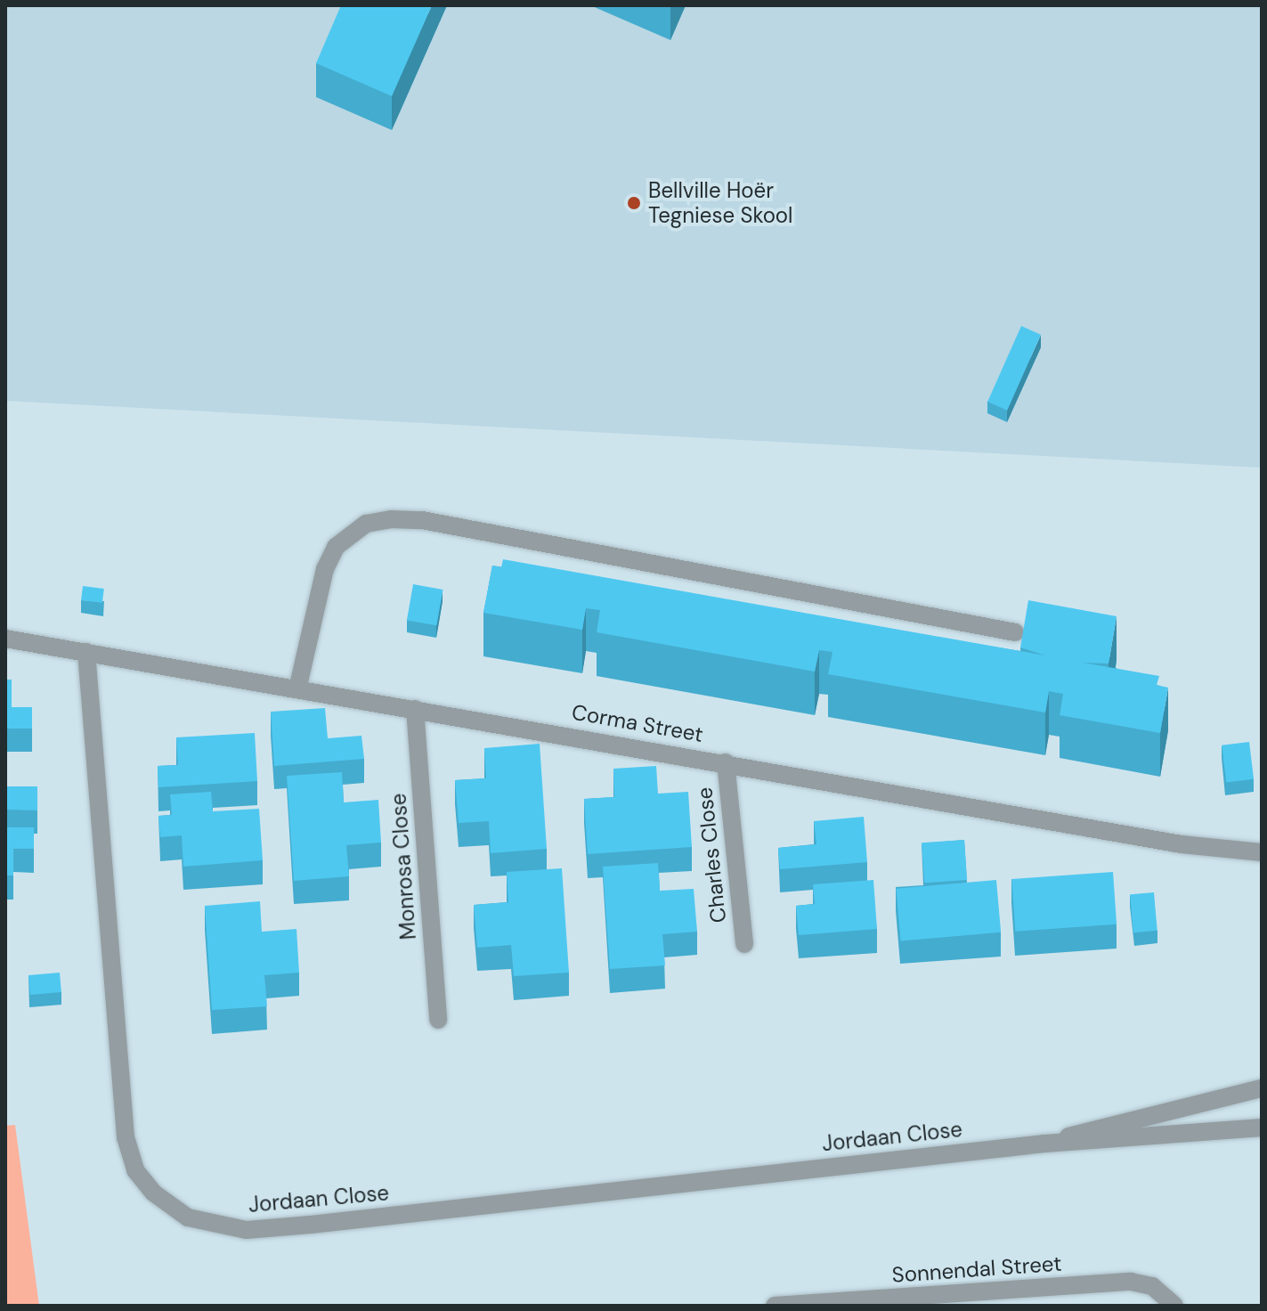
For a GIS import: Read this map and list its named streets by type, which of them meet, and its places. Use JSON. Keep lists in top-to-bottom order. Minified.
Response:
{"streets":{"street":["Corma Street","Charles Close","Monrosa Close","Jordaan Close","Sonnendal Street"]},"crossings":[["Corma Street","Charles Close"],["Corma Street","Monrosa Close"],["Corma Street","Jordaan Close"]],"places":["Bellville Hoër Tegniese Skool"]}
